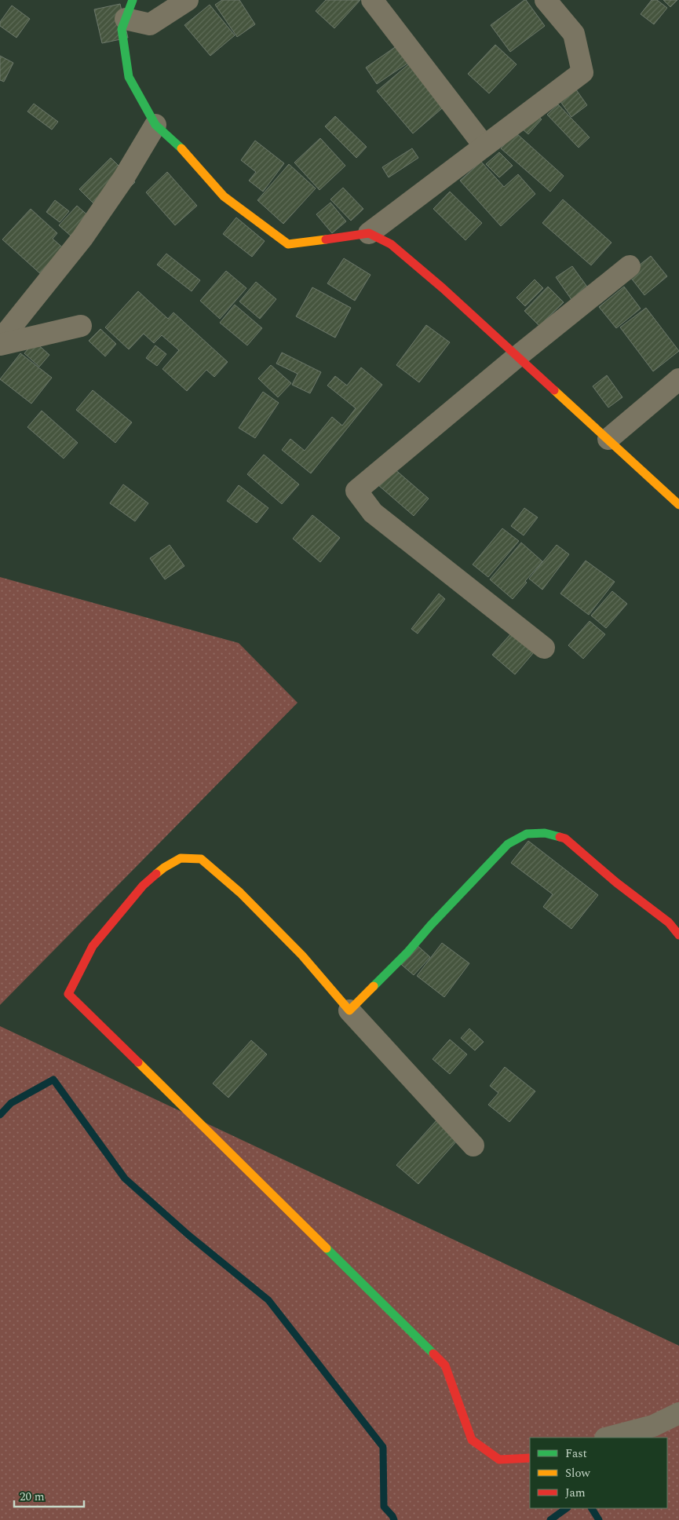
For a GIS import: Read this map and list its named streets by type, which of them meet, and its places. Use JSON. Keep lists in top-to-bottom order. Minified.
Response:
{"legend":["Fast","Slow","Jam"],"scale_bar":"20 m"}
